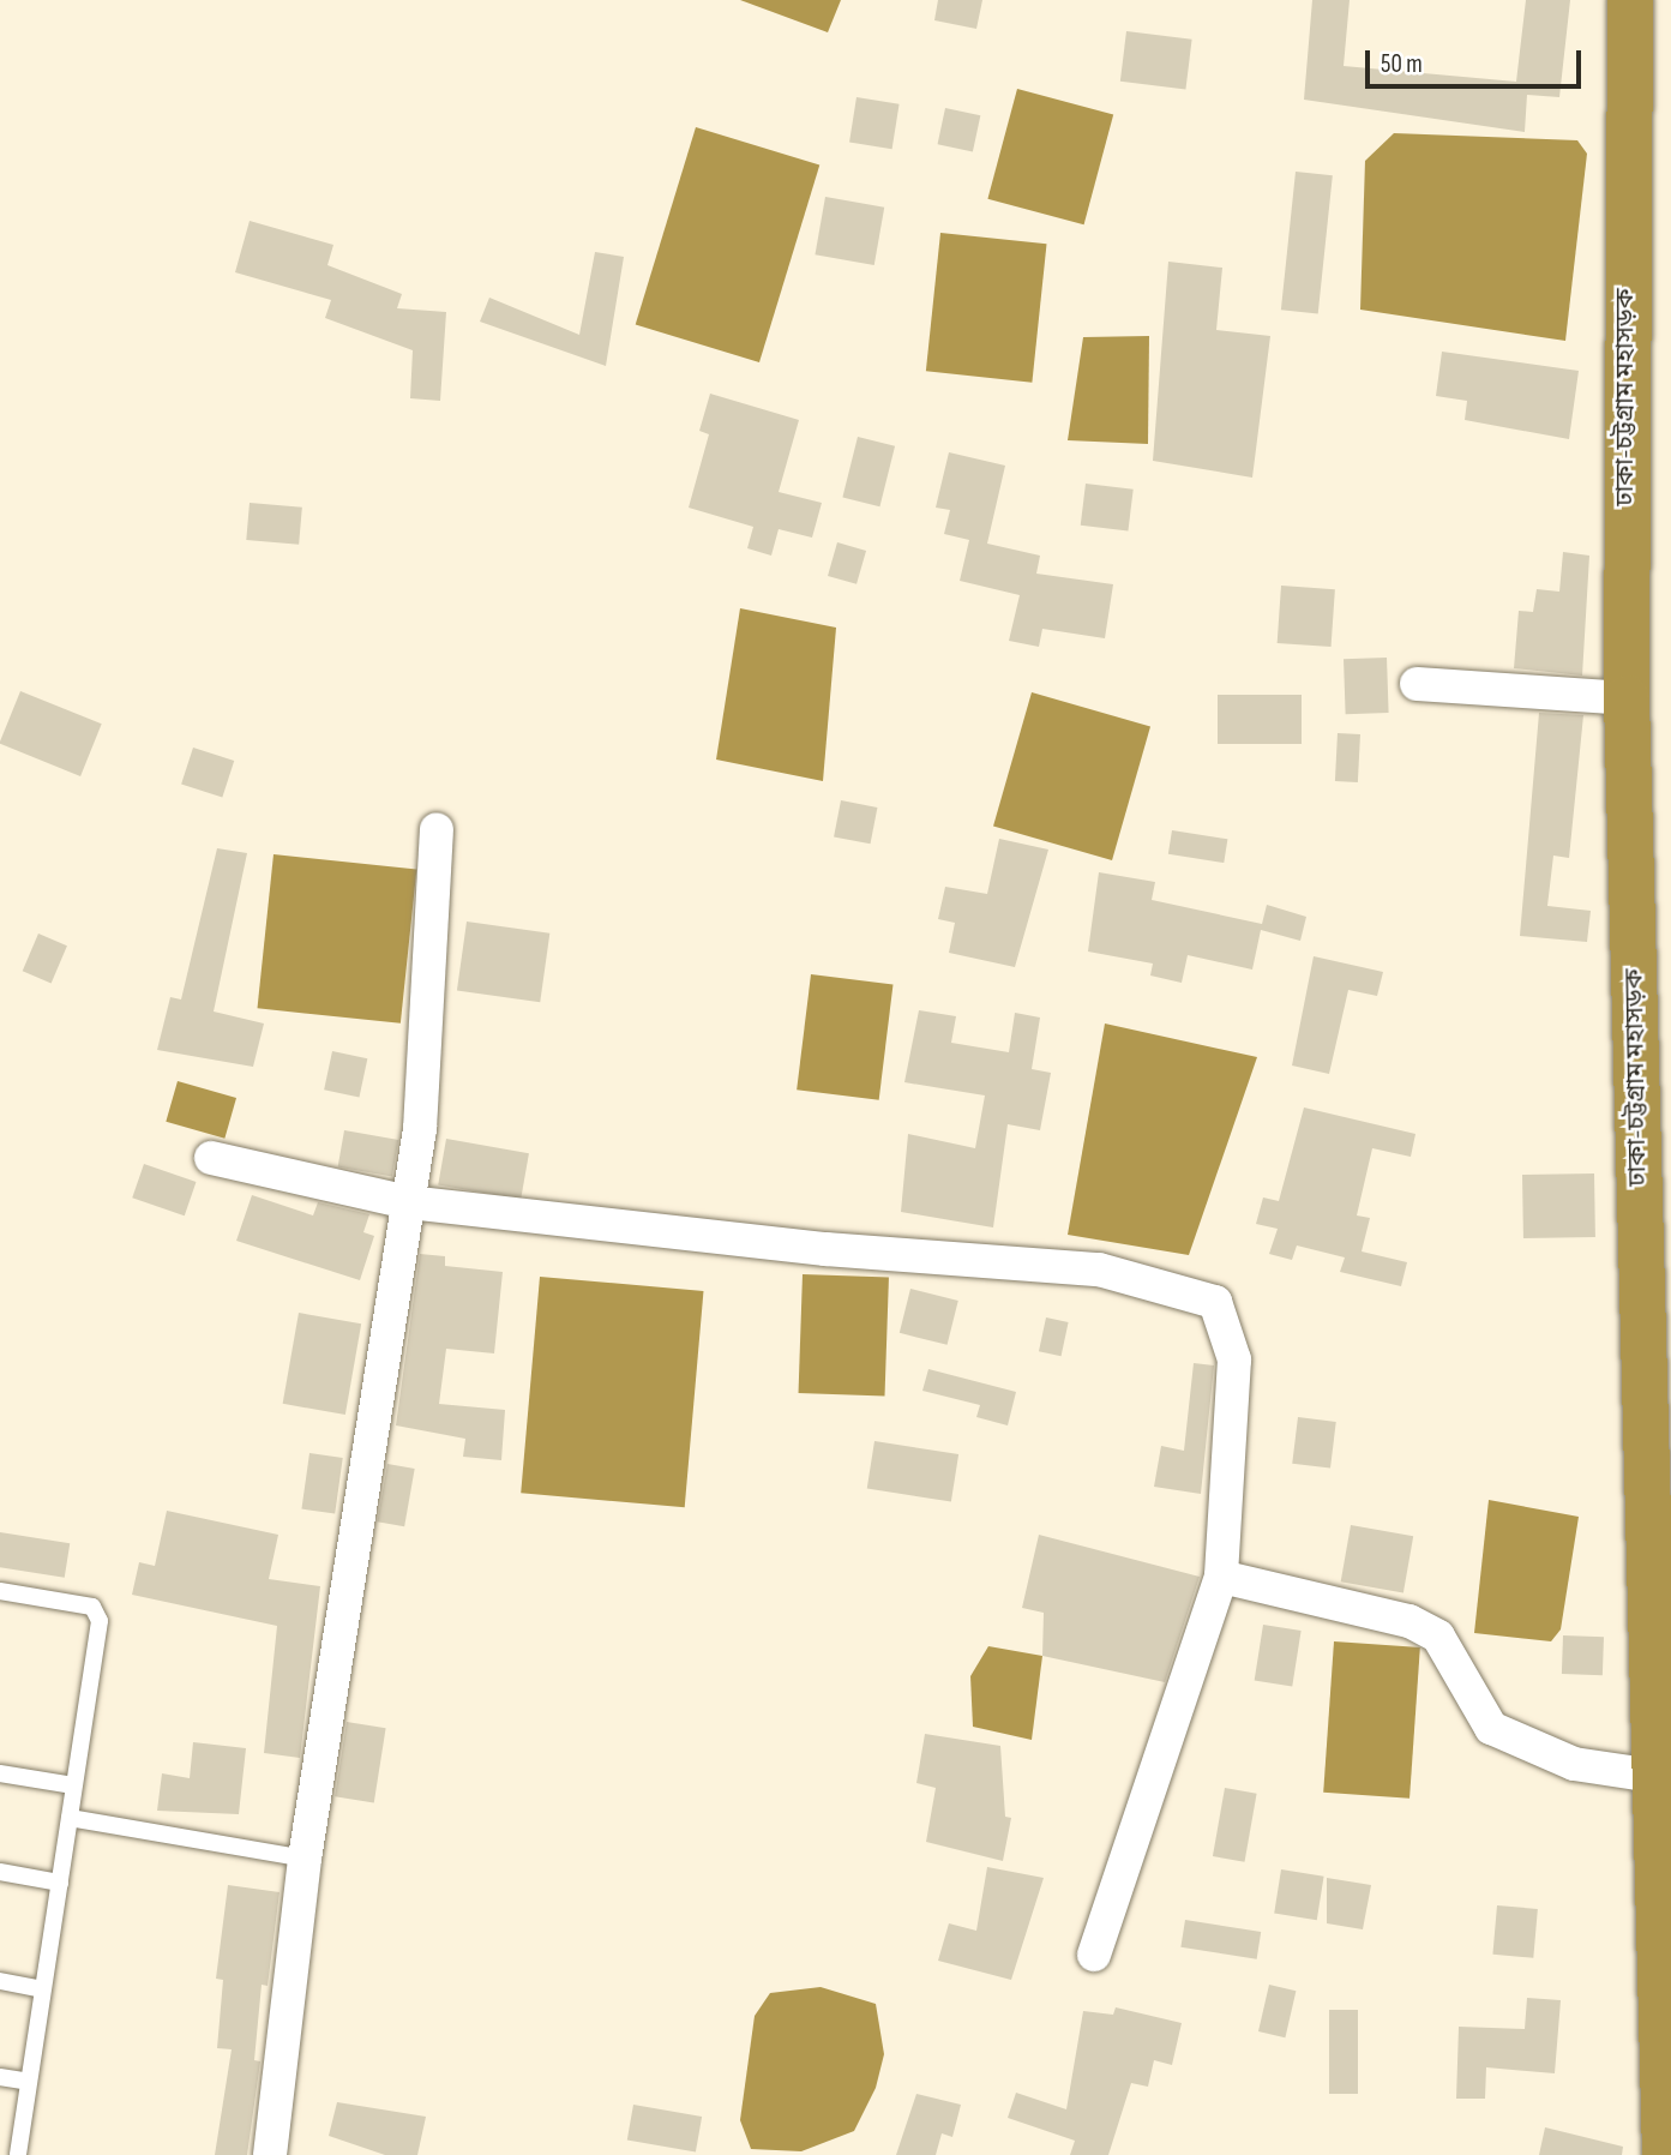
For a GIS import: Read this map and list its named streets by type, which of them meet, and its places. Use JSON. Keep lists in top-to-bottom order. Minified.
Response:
{"streets":{"highway":["ঢাকা-চট্টগ্রাম মহাসড়ক"]},"scale_bar":"50 m"}
